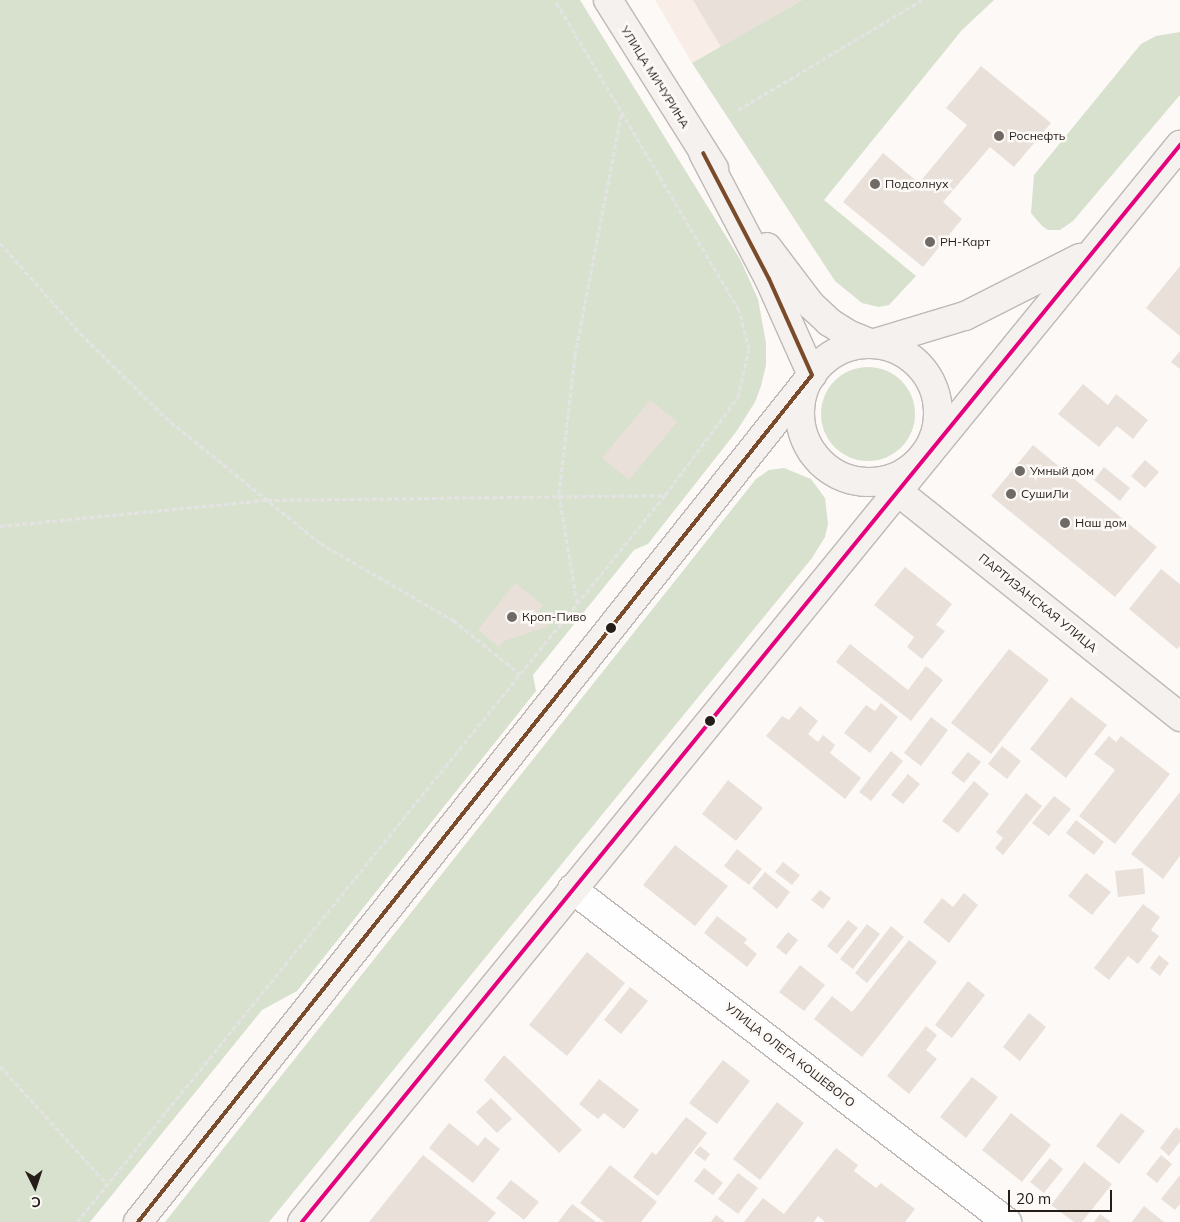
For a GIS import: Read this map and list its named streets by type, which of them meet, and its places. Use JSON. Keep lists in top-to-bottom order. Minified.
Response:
{"streets":{"main road":["УЛИЦА МИЧУРИНА","ПАРТИЗАНСКАЯ УЛИЦА"],"street":["УЛИЦА ОЛЕГА КОШЕВОГО"]},"places":["Роснефть","Подсолнух","РН-Карт","Умный дом","СушиЛи","Наш дом","Кроп-Пиво"],"scale_bar":"20 m","north":"bottom"}
